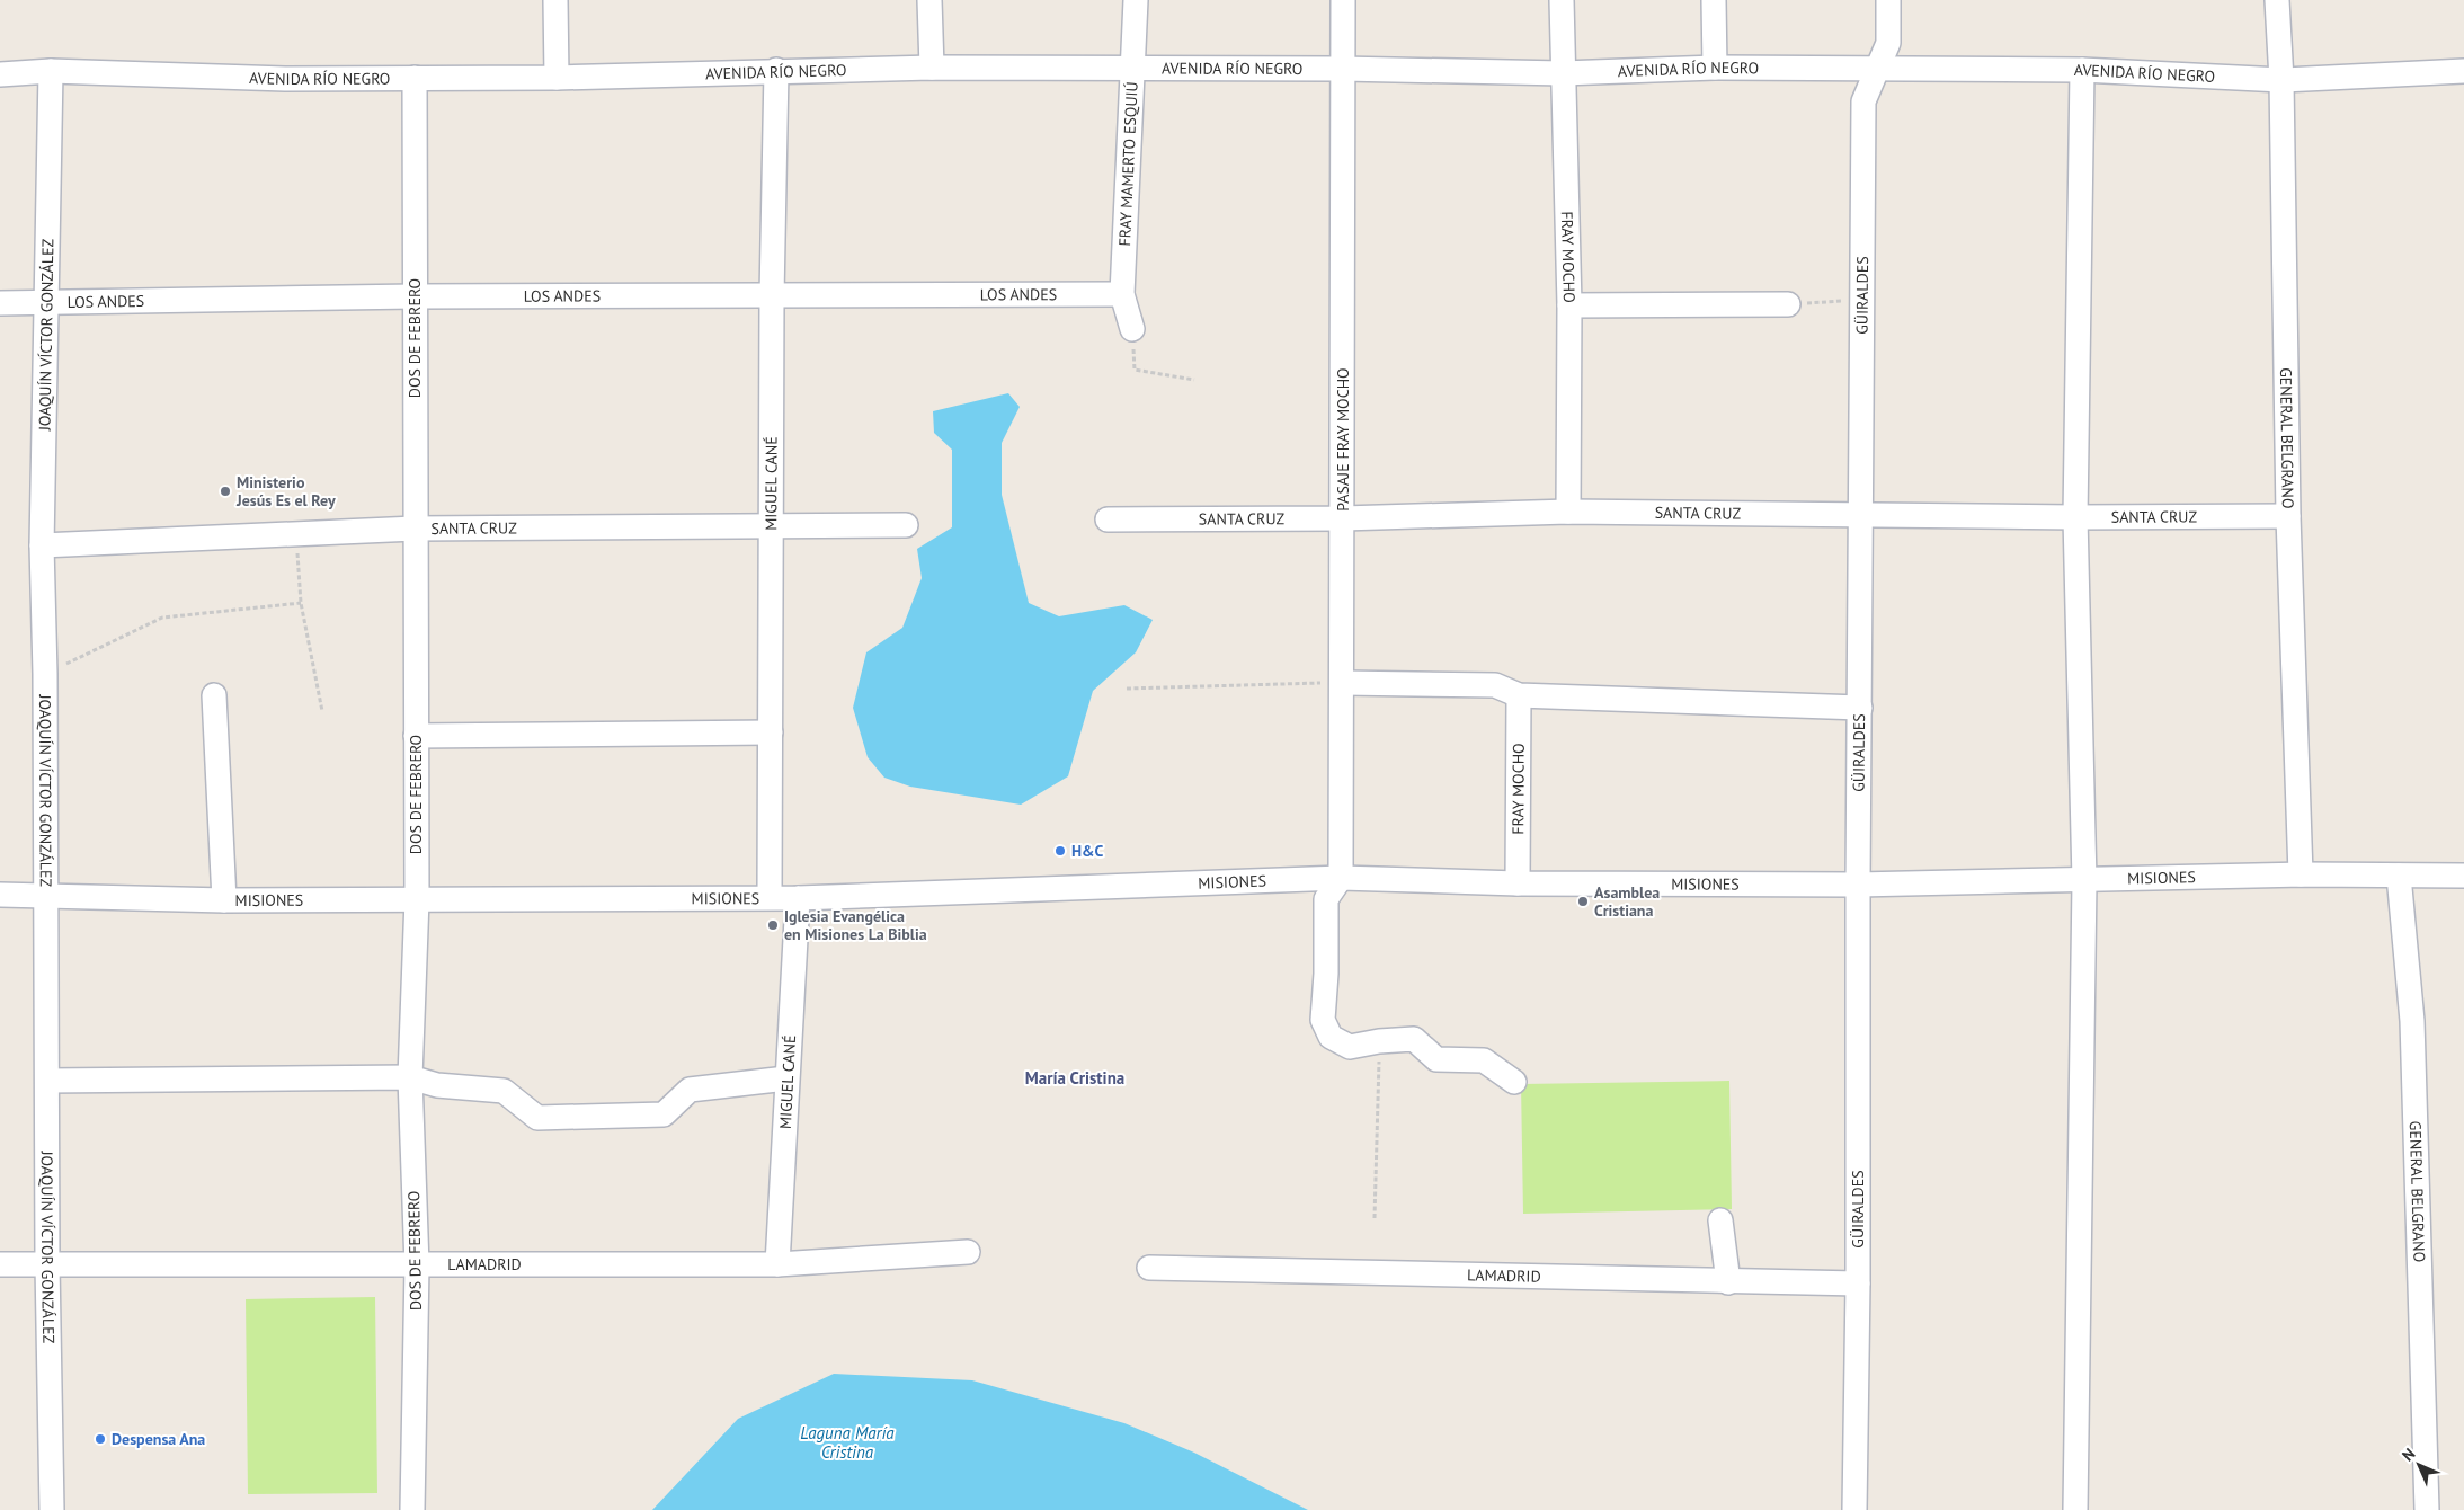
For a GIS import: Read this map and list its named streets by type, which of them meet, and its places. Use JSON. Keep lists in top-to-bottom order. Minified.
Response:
{"streets":{"street":["AVENIDA RÍO NEGRO","FRAY MAMERTO ESQUIÚ","FRAY MOCHO","LOS ANDES","GÜIRALDES","JOAQUÍN VÍCTOR GONZÁLEZ","DOS DE FEBRERO","GENERAL BELGRANO","PASAJE FRAY MOCHO","MIGUEL CANÉ","SANTA CRUZ","MISIONES","LAMADRID"]},"crossings":[["AVENIDA RÍO NEGRO","FRAY MAMERTO ESQUIÚ"],["AVENIDA RÍO NEGRO","FRAY MOCHO"],["AVENIDA RÍO NEGRO","GÜIRALDES"],["AVENIDA RÍO NEGRO","JOAQUÍN VÍCTOR GONZÁLEZ"],["AVENIDA RÍO NEGRO","DOS DE FEBRERO"],["AVENIDA RÍO NEGRO","GENERAL BELGRANO"],["AVENIDA RÍO NEGRO","PASAJE FRAY MOCHO"],["AVENIDA RÍO NEGRO","MIGUEL CANÉ"],["FRAY MAMERTO ESQUIÚ","LOS ANDES"],["FRAY MOCHO","SANTA CRUZ"],["FRAY MOCHO","MISIONES"],["LOS ANDES","JOAQUÍN VÍCTOR GONZÁLEZ"],["LOS ANDES","DOS DE FEBRERO"],["LOS ANDES","MIGUEL CANÉ"],["GÜIRALDES","SANTA CRUZ"],["GÜIRALDES","MISIONES"],["GÜIRALDES","LAMADRID"],["JOAQUÍN VÍCTOR GONZÁLEZ","SANTA CRUZ"],["JOAQUÍN VÍCTOR GONZÁLEZ","MISIONES"],["JOAQUÍN VÍCTOR GONZÁLEZ","LAMADRID"],["DOS DE FEBRERO","SANTA CRUZ"],["DOS DE FEBRERO","MISIONES"],["DOS DE FEBRERO","LAMADRID"],["GENERAL BELGRANO","SANTA CRUZ"],["GENERAL BELGRANO","MISIONES"],["PASAJE FRAY MOCHO","SANTA CRUZ"],["PASAJE FRAY MOCHO","MISIONES"],["MIGUEL CANÉ","SANTA CRUZ"],["MIGUEL CANÉ","MISIONES"],["MIGUEL CANÉ","LAMADRID"]],"districts":["María Cristina"],"water":["Laguna María Cristina"],"places":["Ministerio Jesús Es el Rey","H&C","Asamblea Cristiana","Iglesia Evangélica en Misiones La Biblia","Despensa Ana"],"north":"top left"}
